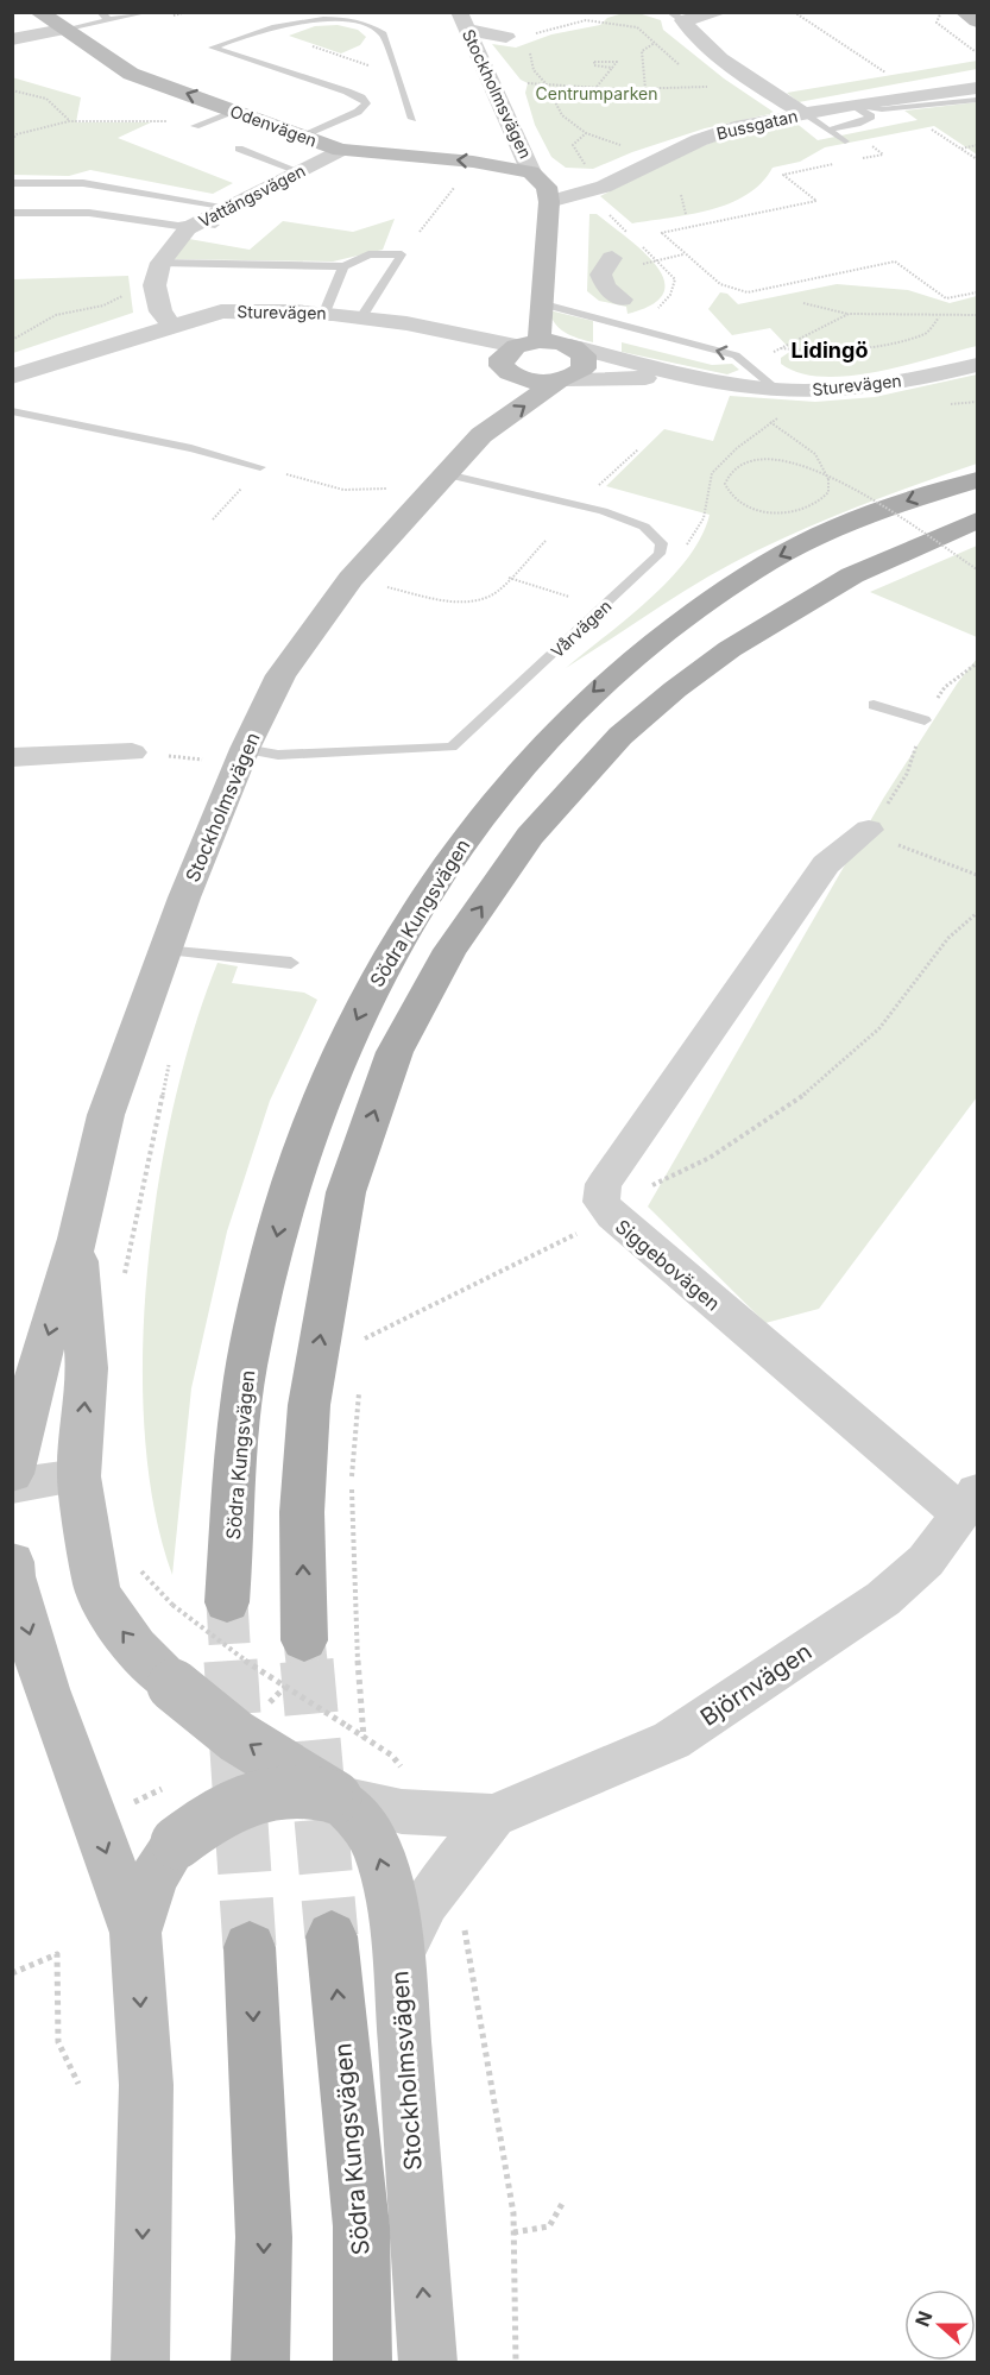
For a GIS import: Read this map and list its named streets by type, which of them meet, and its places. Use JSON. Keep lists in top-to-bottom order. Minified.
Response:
{"streets":{"main road":["Södra Kungsvägen"],"street":["Stockholmsvägen","Bussgatan","Odenvägen","Vattängsvägen","Sturevägen","Siggebovägen","Björnvägen"],"lane":["Vårvägen"]},"crossings":[["Stockholmsvägen","Bussgatan"],["Stockholmsvägen","Odenvägen"],["Stockholmsvägen","Sturevägen"],["Stockholmsvägen","Vårvägen"],["Stockholmsvägen","Björnvägen"],["Odenvägen","Vattängsvägen"],["Siggebovägen","Björnvägen"]],"one_way":["Odenvägen"],"districts":["Lidingö"],"parks":["Centrumparken"],"north":"left"}
